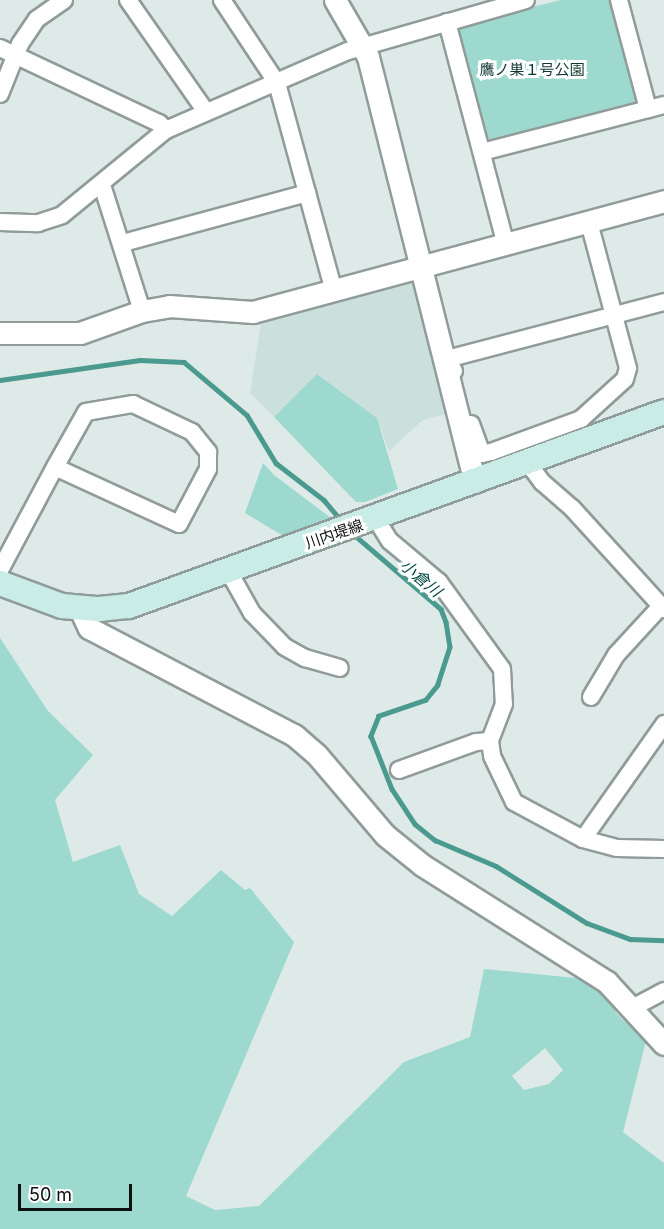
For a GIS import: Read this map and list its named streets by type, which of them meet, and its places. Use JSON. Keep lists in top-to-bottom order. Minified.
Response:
{"streets":{"main road":["川内堤線"]},"water":["小倉川"],"parks":["鷹ノ巣１号公園"],"scale_bar":"50 m"}
